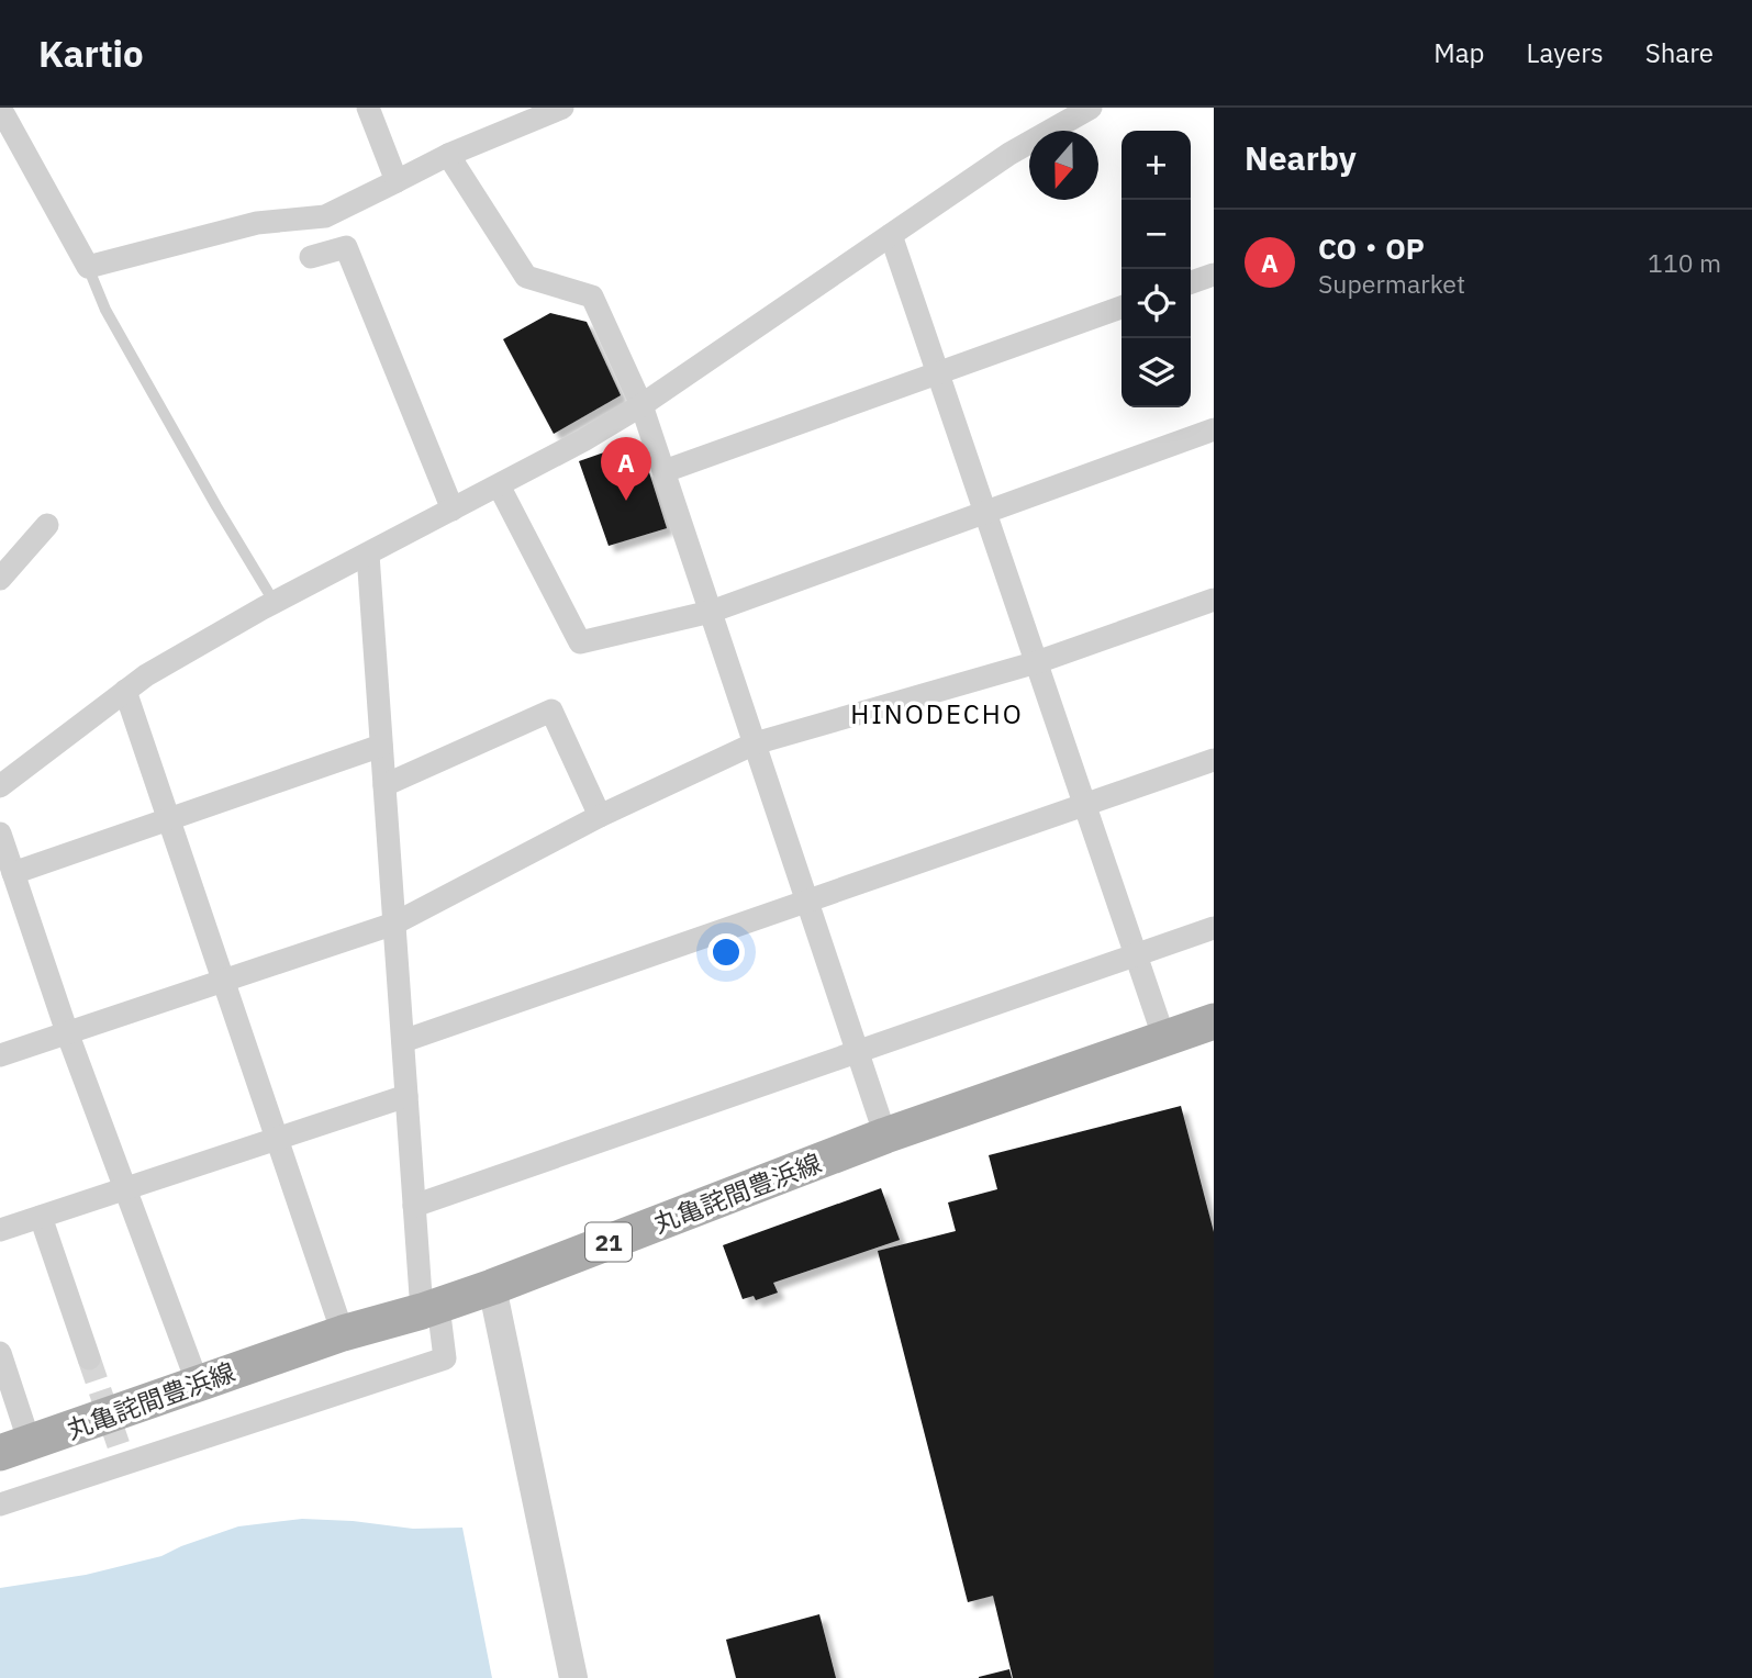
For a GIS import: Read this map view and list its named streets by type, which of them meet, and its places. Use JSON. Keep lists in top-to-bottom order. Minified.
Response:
{"streets":{"main road":["丸亀詫間豊浜線","21"]},"districts":["HINODECHO"],"north":"bottom","page":{"header":"Kartio","nav":["Map","Layers","Share"],"heading":"Nearby","map_buttons":["+","−"],"list":[{"mark":"A","name":"CO・OP","note":"Supermarket","value":"110 m"}],"pins":"A"}}
